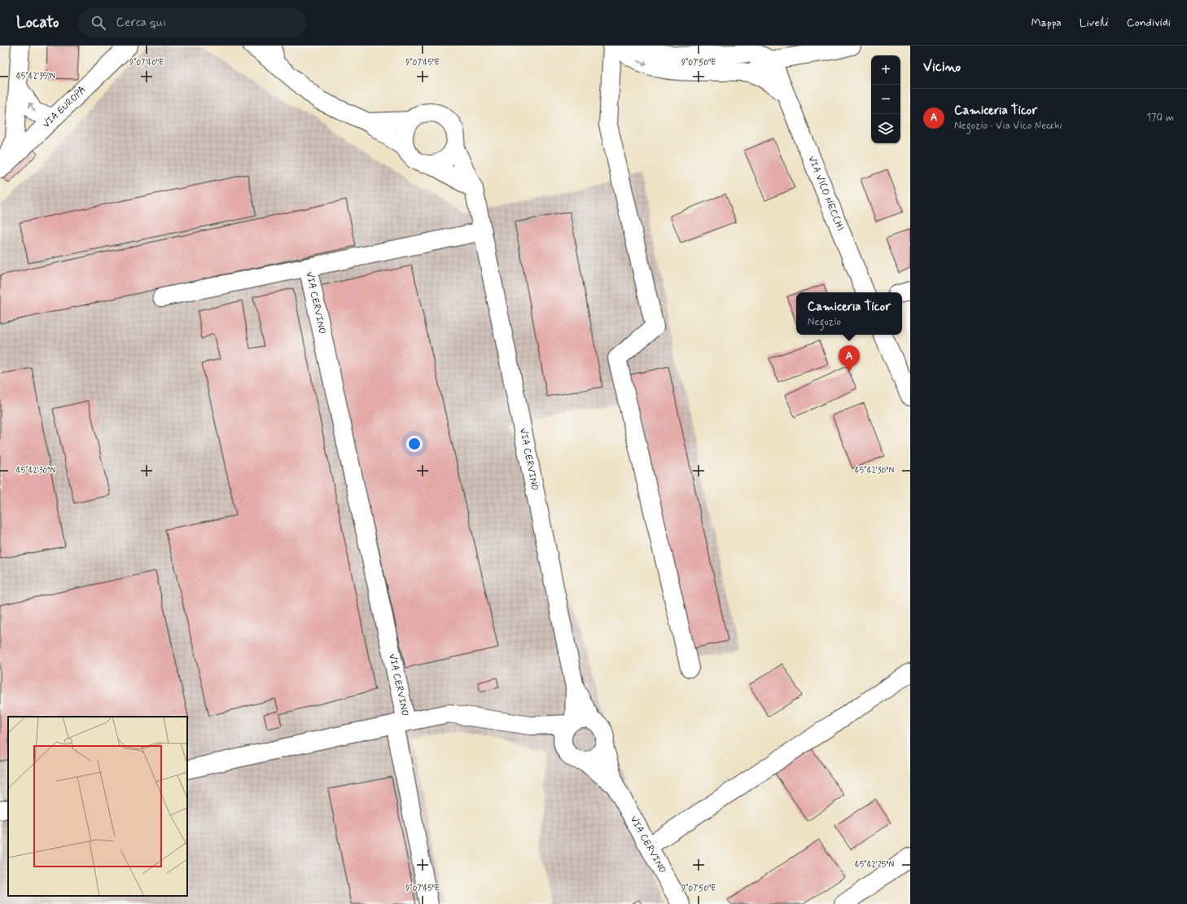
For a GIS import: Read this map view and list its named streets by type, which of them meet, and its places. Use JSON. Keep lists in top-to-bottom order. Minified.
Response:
{"streets":{"street":["VIA EUROPA","VIA VICO NECCHI","VIA CERVINO"]},"page":{"header":"Locato","search":"Cerca qui","nav":["Mappa","Livelli","Condividi"],"heading":"Vicino","map_buttons":["+","−"],"list":[{"mark":"A","name":"Camiceria Ticor","note":"Negozio · Via Vico Necchi","value":"170 m"}],"popup":["Camiceria Ticor","Negozio"],"pins":"A"},"coordinates":["9°07'40\"E","9°07'45\"E","9°07'50\"E","45°42'35\"N","45°42'30\"N","45°42'25\"N"]}
